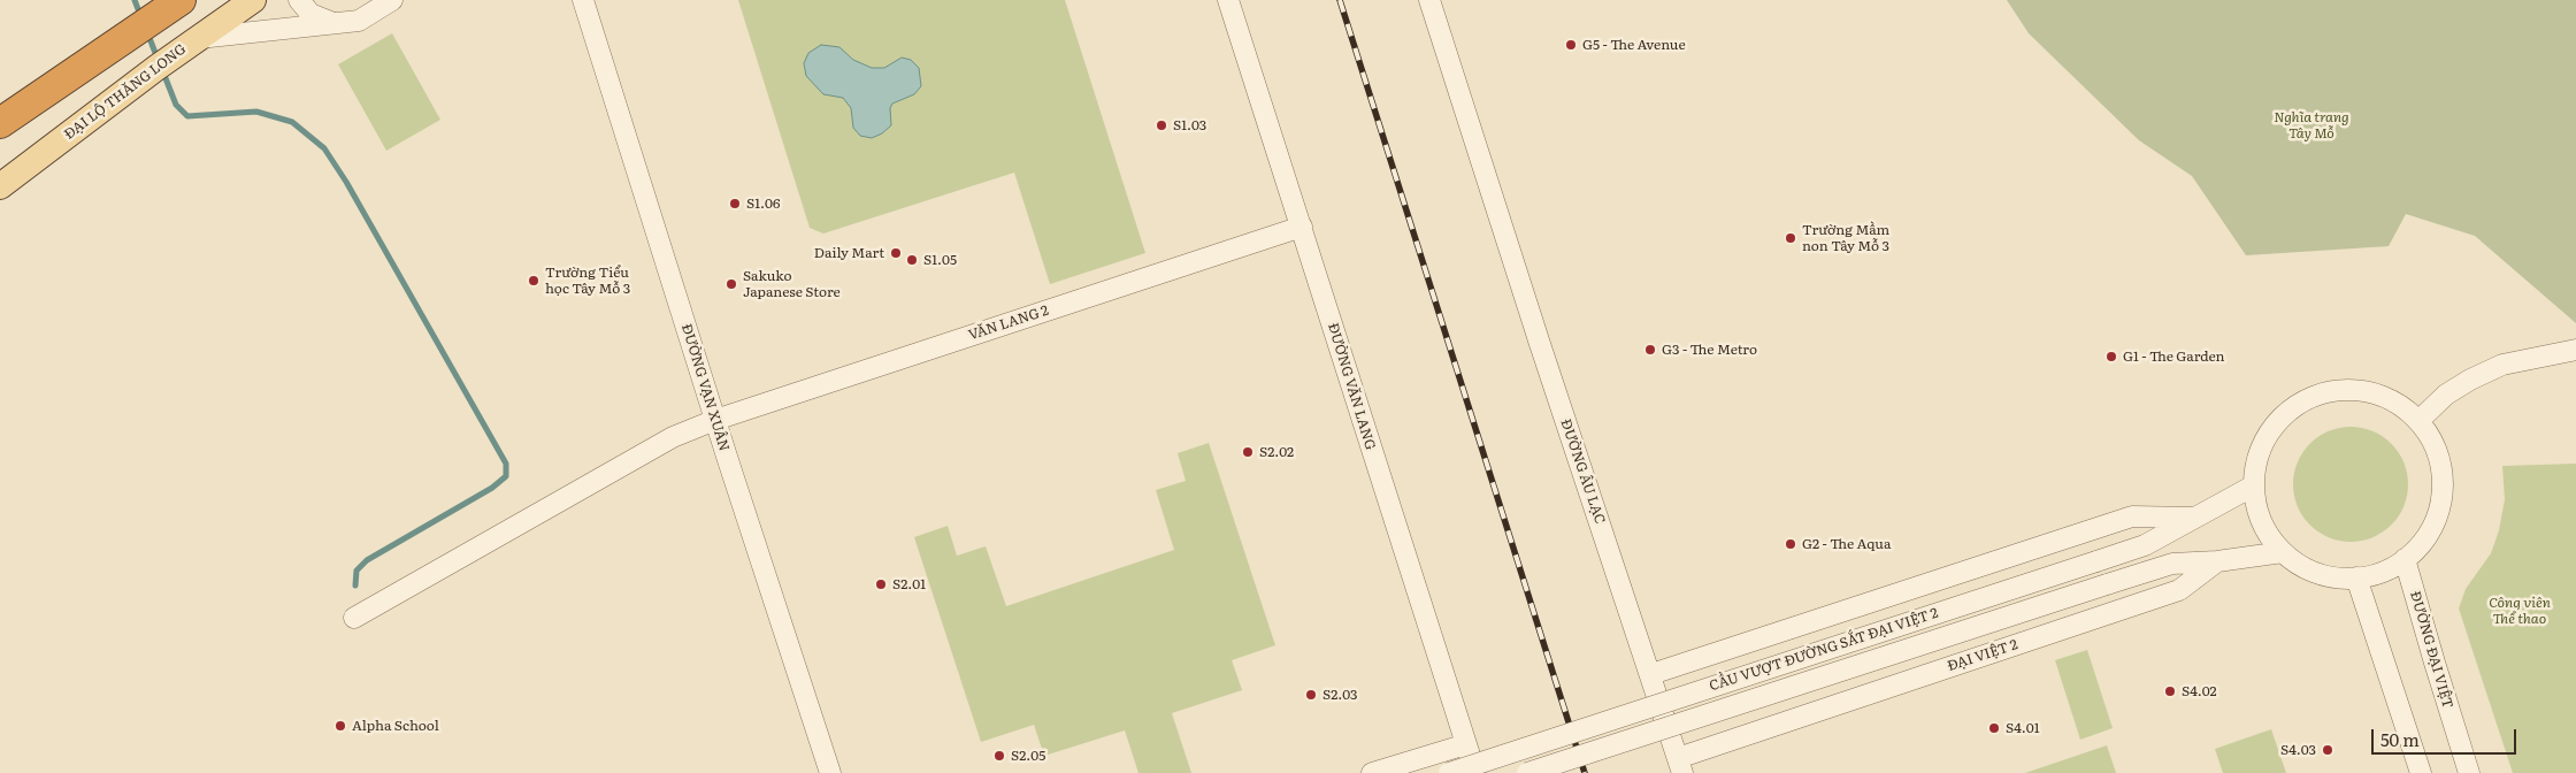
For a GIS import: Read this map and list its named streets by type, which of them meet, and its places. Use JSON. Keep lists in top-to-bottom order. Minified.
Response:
{"streets":{"main road":["ĐẠI LỘ THĂNG LONG"],"street":["VĂN LANG 2","ĐƯỜNG VĂN LANG","ĐƯỜNG VẠN XUÂN","ĐƯỜNG ÂU LẠC","CẦU VƯỢT ĐƯỜNG SẮT ĐẠI VIỆT 2","ĐƯỜNG ĐẠI VIỆT","ĐẠI VIỆT 2"]},"crossings":[["VĂN LANG 2","ĐƯỜNG VĂN LANG"],["VĂN LANG 2","ĐƯỜNG VẠN XUÂN"],["ĐƯỜNG ÂU LẠC","ĐẠI VIỆT 2"],["CẦU VƯỢT ĐƯỜNG SẮT ĐẠI VIỆT 2","ĐẠI VIỆT 2"],["ĐƯỜNG ĐẠI VIỆT","ĐẠI VIỆT 2"]],"parks":["Nghĩa trang Tây Mỗ","Công viên Thể thao"],"places":["G5 - The Avenue","S1.03","S1.06","Trường Mầm non Tây Mỗ 3","Daily Mart","S1.05","Trường Tiểu học Tây Mỗ 3","Sakuko Japanese Store","G3 - The Metro","G1 - The Garden","S2.02","G2 - The Aqua","S2.01","S4.02","S2.03","Alpha School","S4.01","S4.03","S2.05"],"scale_bar":"50 m"}
